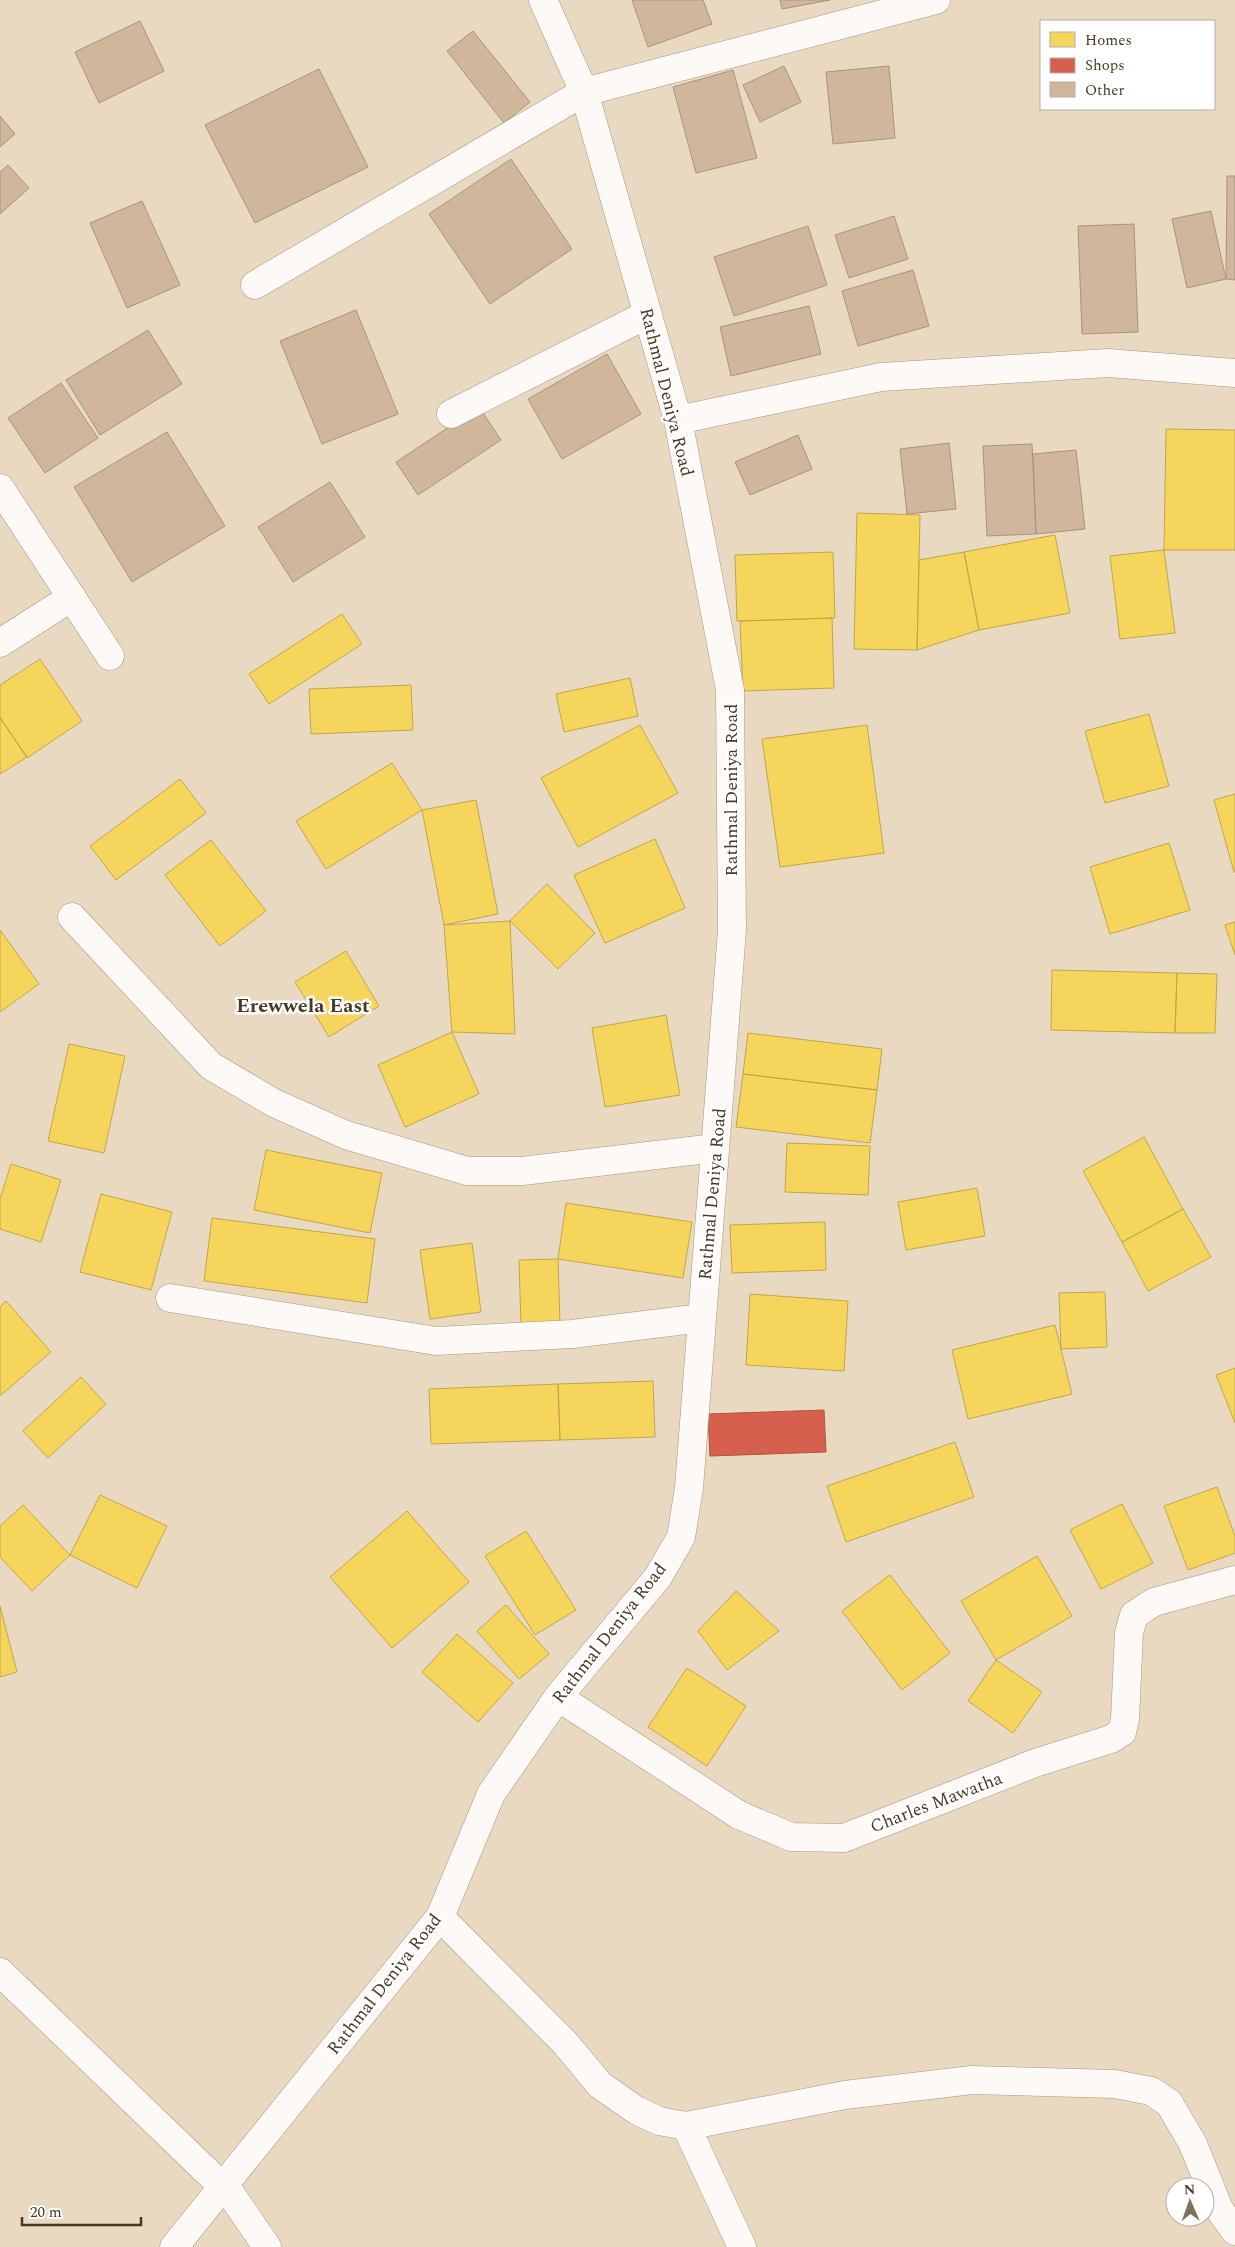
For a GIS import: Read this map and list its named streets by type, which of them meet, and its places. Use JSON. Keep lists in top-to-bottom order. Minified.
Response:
{"streets":{"street":["Rathmal Deniya Road","Charles Mawatha"]},"crossings":[["Rathmal Deniya Road","Charles Mawatha"]],"districts":["Erewwela East"],"legend":["Homes","Shops","Other"],"scale_bar":"20 m","north":"top"}
